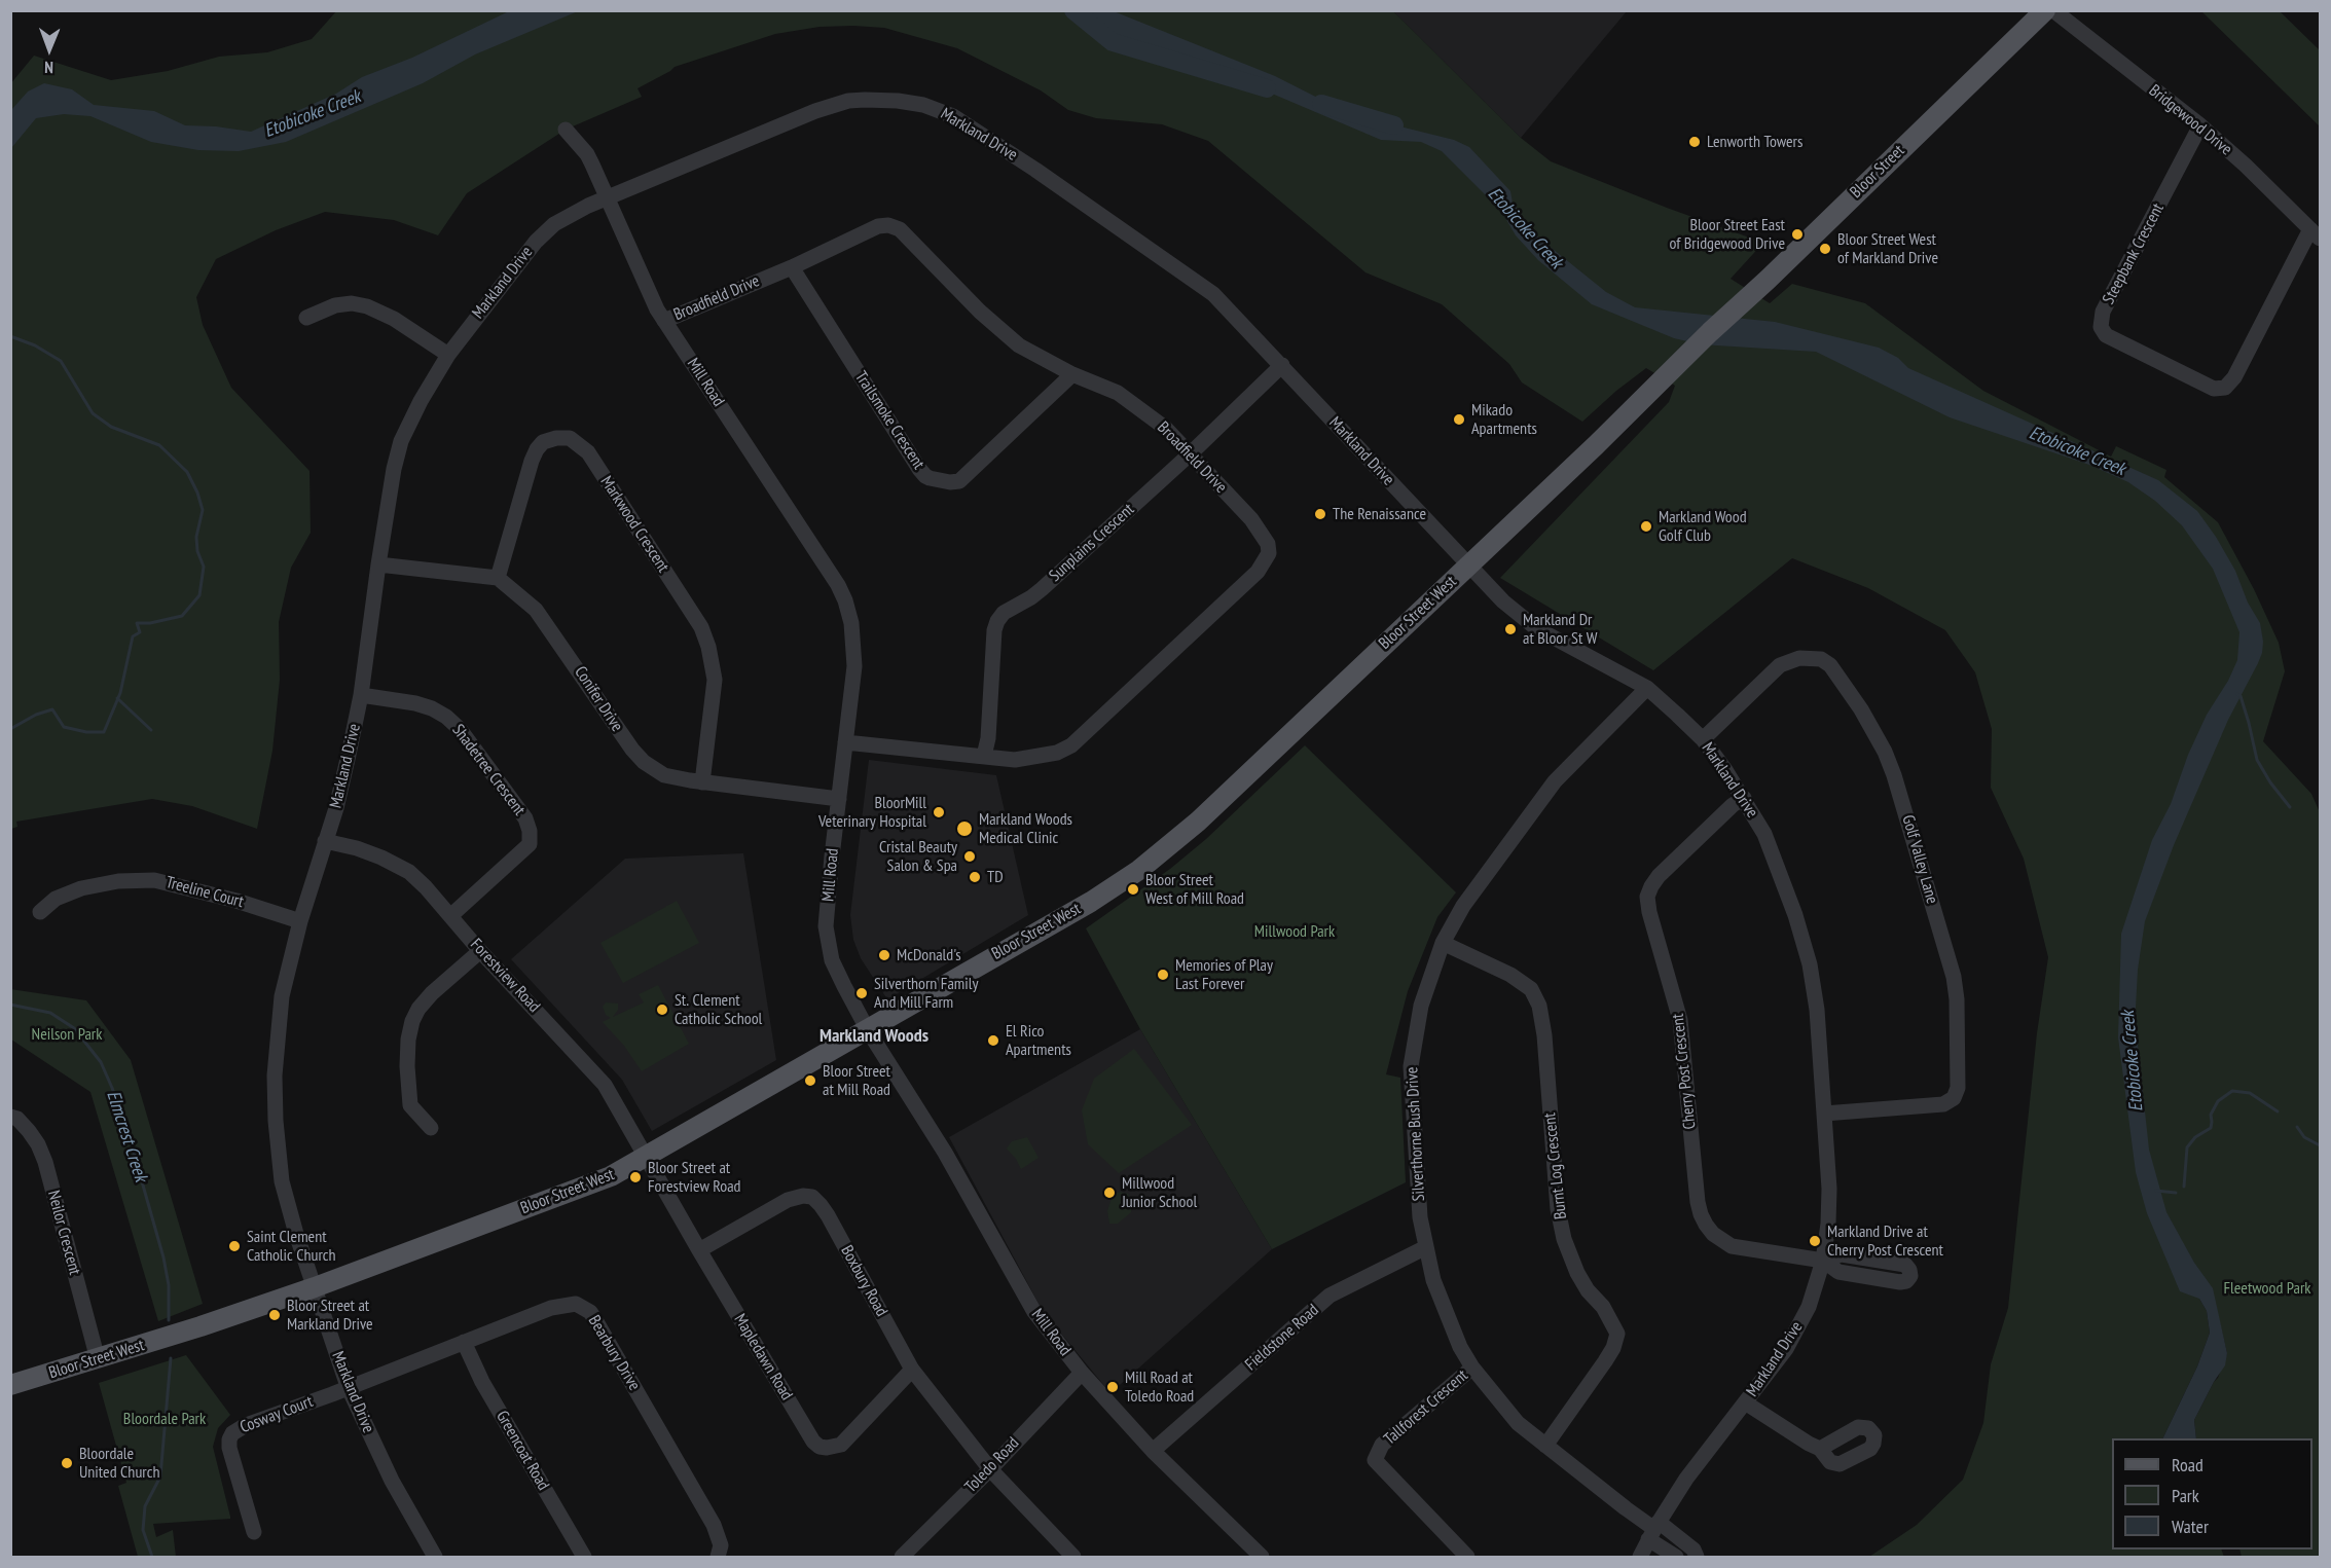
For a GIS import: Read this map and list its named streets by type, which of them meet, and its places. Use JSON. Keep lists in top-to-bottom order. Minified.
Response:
{"streets":{"main road":["Bloor Street","Bloor Street West"],"street":["Bridgewood Drive","Markland Drive","Steepbank Crescent","Broadfield Drive","Mill Road","Trailsmoke Crescent","Markwood Crescent","Sunplains Crescent","Conifer Drive","Shadetree Crescent","Golf Valley Lane","Treeline Court","Forestview Road","Cherry Post Crescent","Silverthorne Bush Drive","Burnt Log Crescent","Neilor Crescent","Boxbury Road","Fieldstone Road","Bearbury Drive","Mapledawn Road","Tallforest Crescent","Cosway Court","Greencoat Road","Toledo Road"]},"crossings":[["Bridgewood Drive","Steepbank Crescent"],["Markland Drive","Mill Road"],["Markland Drive","Sunplains Crescent"],["Markland Drive","Bloor Street West"],["Markland Drive","Shadetree Crescent"],["Markland Drive","Golf Valley Lane"],["Markland Drive","Treeline Court"],["Markland Drive","Forestview Road"],["Markland Drive","Cherry Post Crescent"],["Markland Drive","Silverthorne Bush Drive"],["Markland Drive","Bearbury Drive"],["Markland Drive","Cosway Court"],["Bloor Street","Bloor Street West"],["Broadfield Drive","Mill Road"],["Broadfield Drive","Trailsmoke Crescent"],["Broadfield Drive","Sunplains Crescent"],["Mill Road","Bloor Street West"],["Mill Road","Conifer Drive"],["Mill Road","Fieldstone Road"],["Mill Road","Toledo Road"],["Markwood Crescent","Conifer Drive"],["Bloor Street West","Forestview Road"],["Bloor Street West","Neilor Crescent"],["Bloor Street West","Mapledawn Road"],["Shadetree Crescent","Forestview Road"],["Forestview Road","Mapledawn Road"],["Silverthorne Bush Drive","Burnt Log Crescent"],["Silverthorne Bush Drive","Fieldstone Road"],["Silverthorne Bush Drive","Tallforest Crescent"],["Boxbury Road","Mapledawn Road"],["Boxbury Road","Toledo Road"],["Bearbury Drive","Cosway Court"],["Bearbury Drive","Greencoat Road"]],"districts":["Markland Woods"],"water":["Etobicoke Creek","Elmcrest Creek"],"parks":["Millwood Park","Neilson Park","Fleetwood Park","Bloordale Park"],"places":["Lenworth Towers","Bloor Street East of Bridgewood Drive","Bloor Street West of Markland Drive","Mikado Apartments","The Renaissance","Markland Wood Golf Club","Markland Dr at Bloor St W","BloorMill Veterinary Hospital","Markland Woods Medical Clinic","Cristal Beauty Salon & Spa","TD","Bloor Street West of Mill Road","McDonald's","Memories of Play Last Forever","Silverthorn Family And Mill Farm","St. Clement Catholic School","El Rico Apartments","Bloor Street at Mill Road","Bloor Street at Forestview Road","Millwood Junior School","Markland Drive at Cherry Post Crescent","Saint Clement Catholic Church","Bloor Street at Markland Drive","Mill Road at Toledo Road","Bloordale United Church"],"legend":["Road","Park","Water"],"north":"bottom"}
